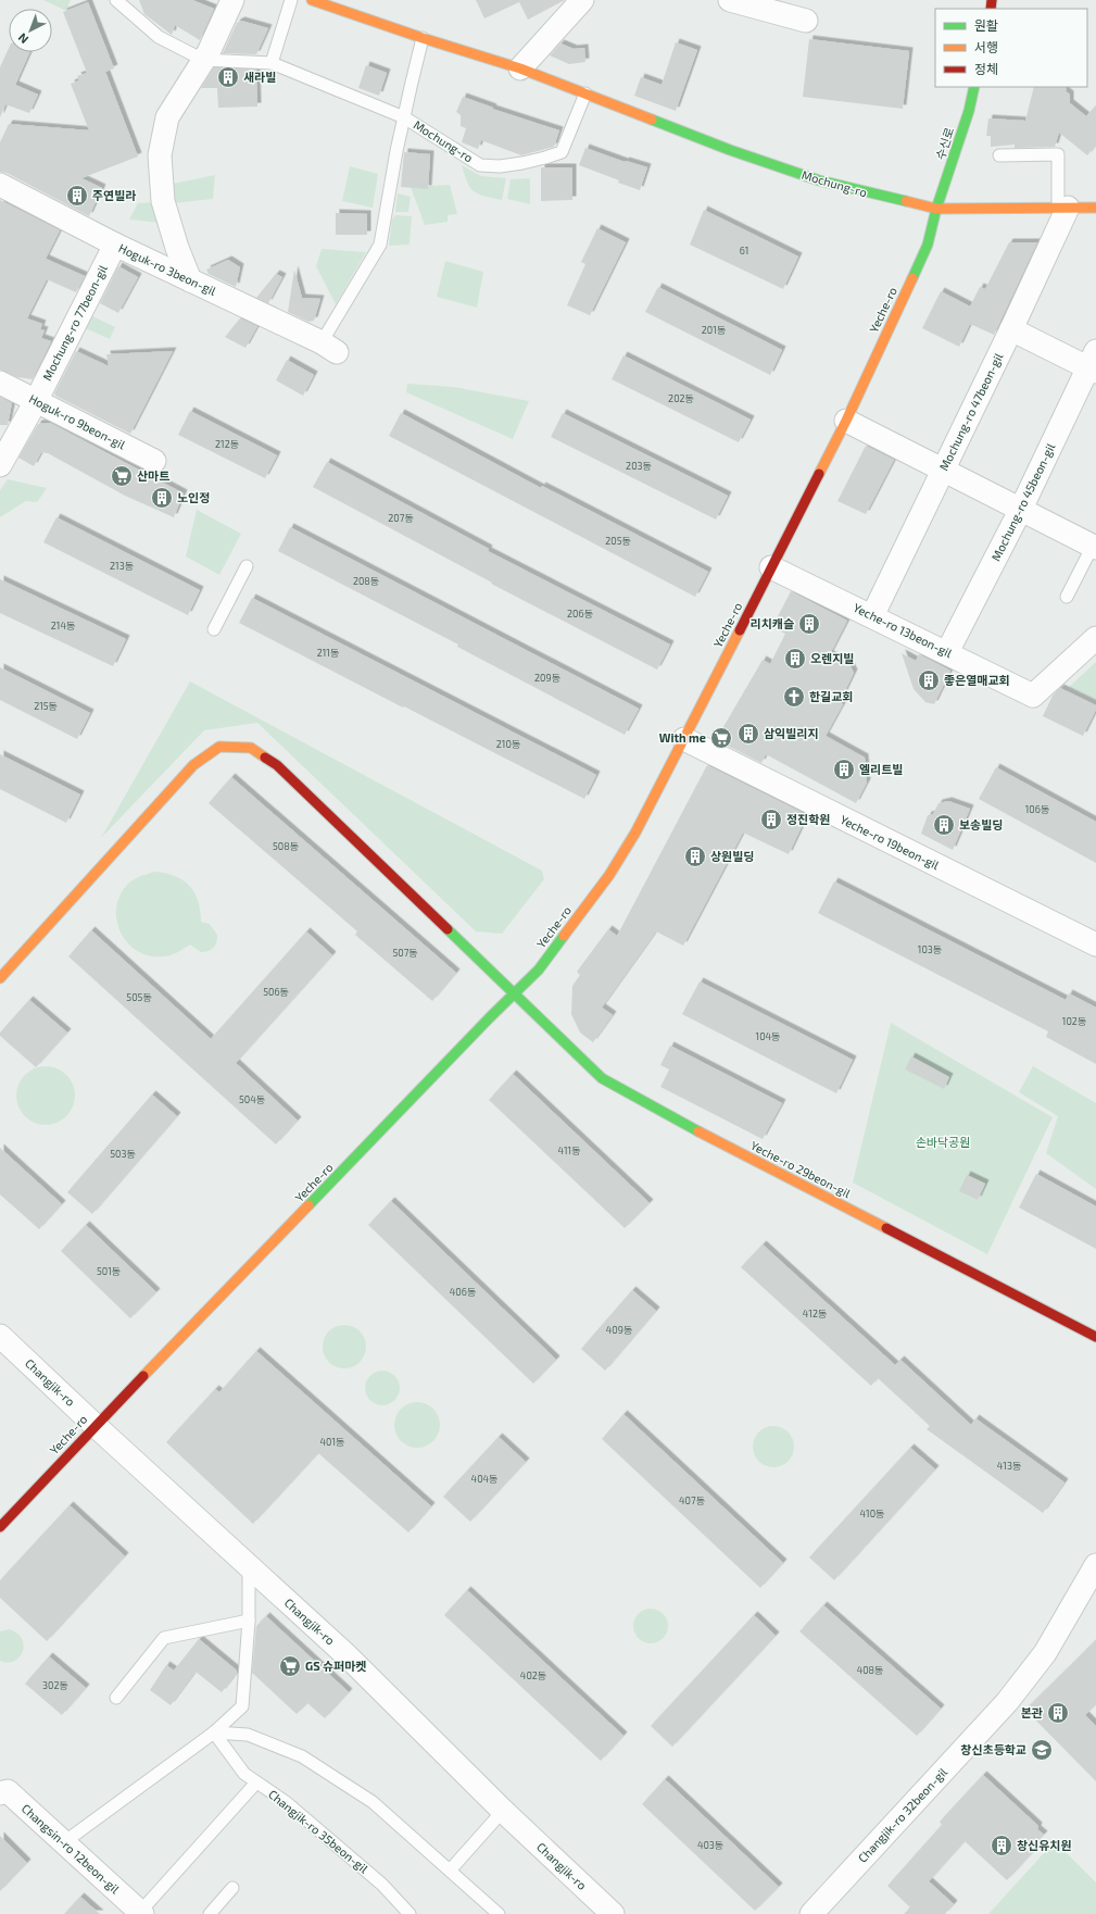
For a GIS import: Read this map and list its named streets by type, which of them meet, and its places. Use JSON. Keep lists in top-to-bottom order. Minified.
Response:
{"streets":{"street":["Mochung-ro","수신로","Hoguk-ro 3beon-gil","Yeche-ro","Mochung-ro 77beon-gil","Mochung-ro 47beon-gil","Hoguk-ro 9beon-gil","Mochung-ro 45beon-gil","Yeche-ro 13beon-gil","Yeche-ro 19beon-gil","Yeche-ro 29beon-gil","Changjik-ro","Changjik-ro 32beon-gil","Changsin-ro 12beon-gil"],"lane":["Changjik-ro 35beon-gil"]},"crossings":[["Mochung-ro","수신로"],["Mochung-ro","Yeche-ro"],["Mochung-ro","Mochung-ro 47beon-gil"],["수신로","Yeche-ro"],["Hoguk-ro 3beon-gil","Mochung-ro 77beon-gil"],["Yeche-ro","Yeche-ro 13beon-gil"],["Yeche-ro","Yeche-ro 19beon-gil"],["Yeche-ro","Yeche-ro 29beon-gil"],["Yeche-ro","Changjik-ro"],["Mochung-ro 77beon-gil","Hoguk-ro 9beon-gil"],["Mochung-ro 47beon-gil","Yeche-ro 13beon-gil"],["Mochung-ro 45beon-gil","Yeche-ro 13beon-gil"],["Changjik-ro 35beon-gil","Changsin-ro 12beon-gil"]],"parks":["손바닥공원"],"places":{"building":["새라빌","주연빌라","노인정","리치캐슬","오렌지빌","좋은열매교회","삼익빌리지","엘리트빌","정진학원","보송빌딩","상원빌딩","본관","창신유치원"],"supermarket":["산마트","With me","GS 슈퍼마켓"],"church":["한길교회"],"school or university":["창신초등학교"]},"house_numbers":["61","201동","202동","212동","203동","207동","205동","213동","208동","206동","214동","211동","209동","215동","210동","106동","508동","103동","507동","506동","505동","102동","104동","504동","411동","503동","501동","406동","412동","409동","401동","413동","404동","407동","410동","408동","402동","302동","403동"],"legend":["원활","서행","정체"],"north":"bottom left"}
